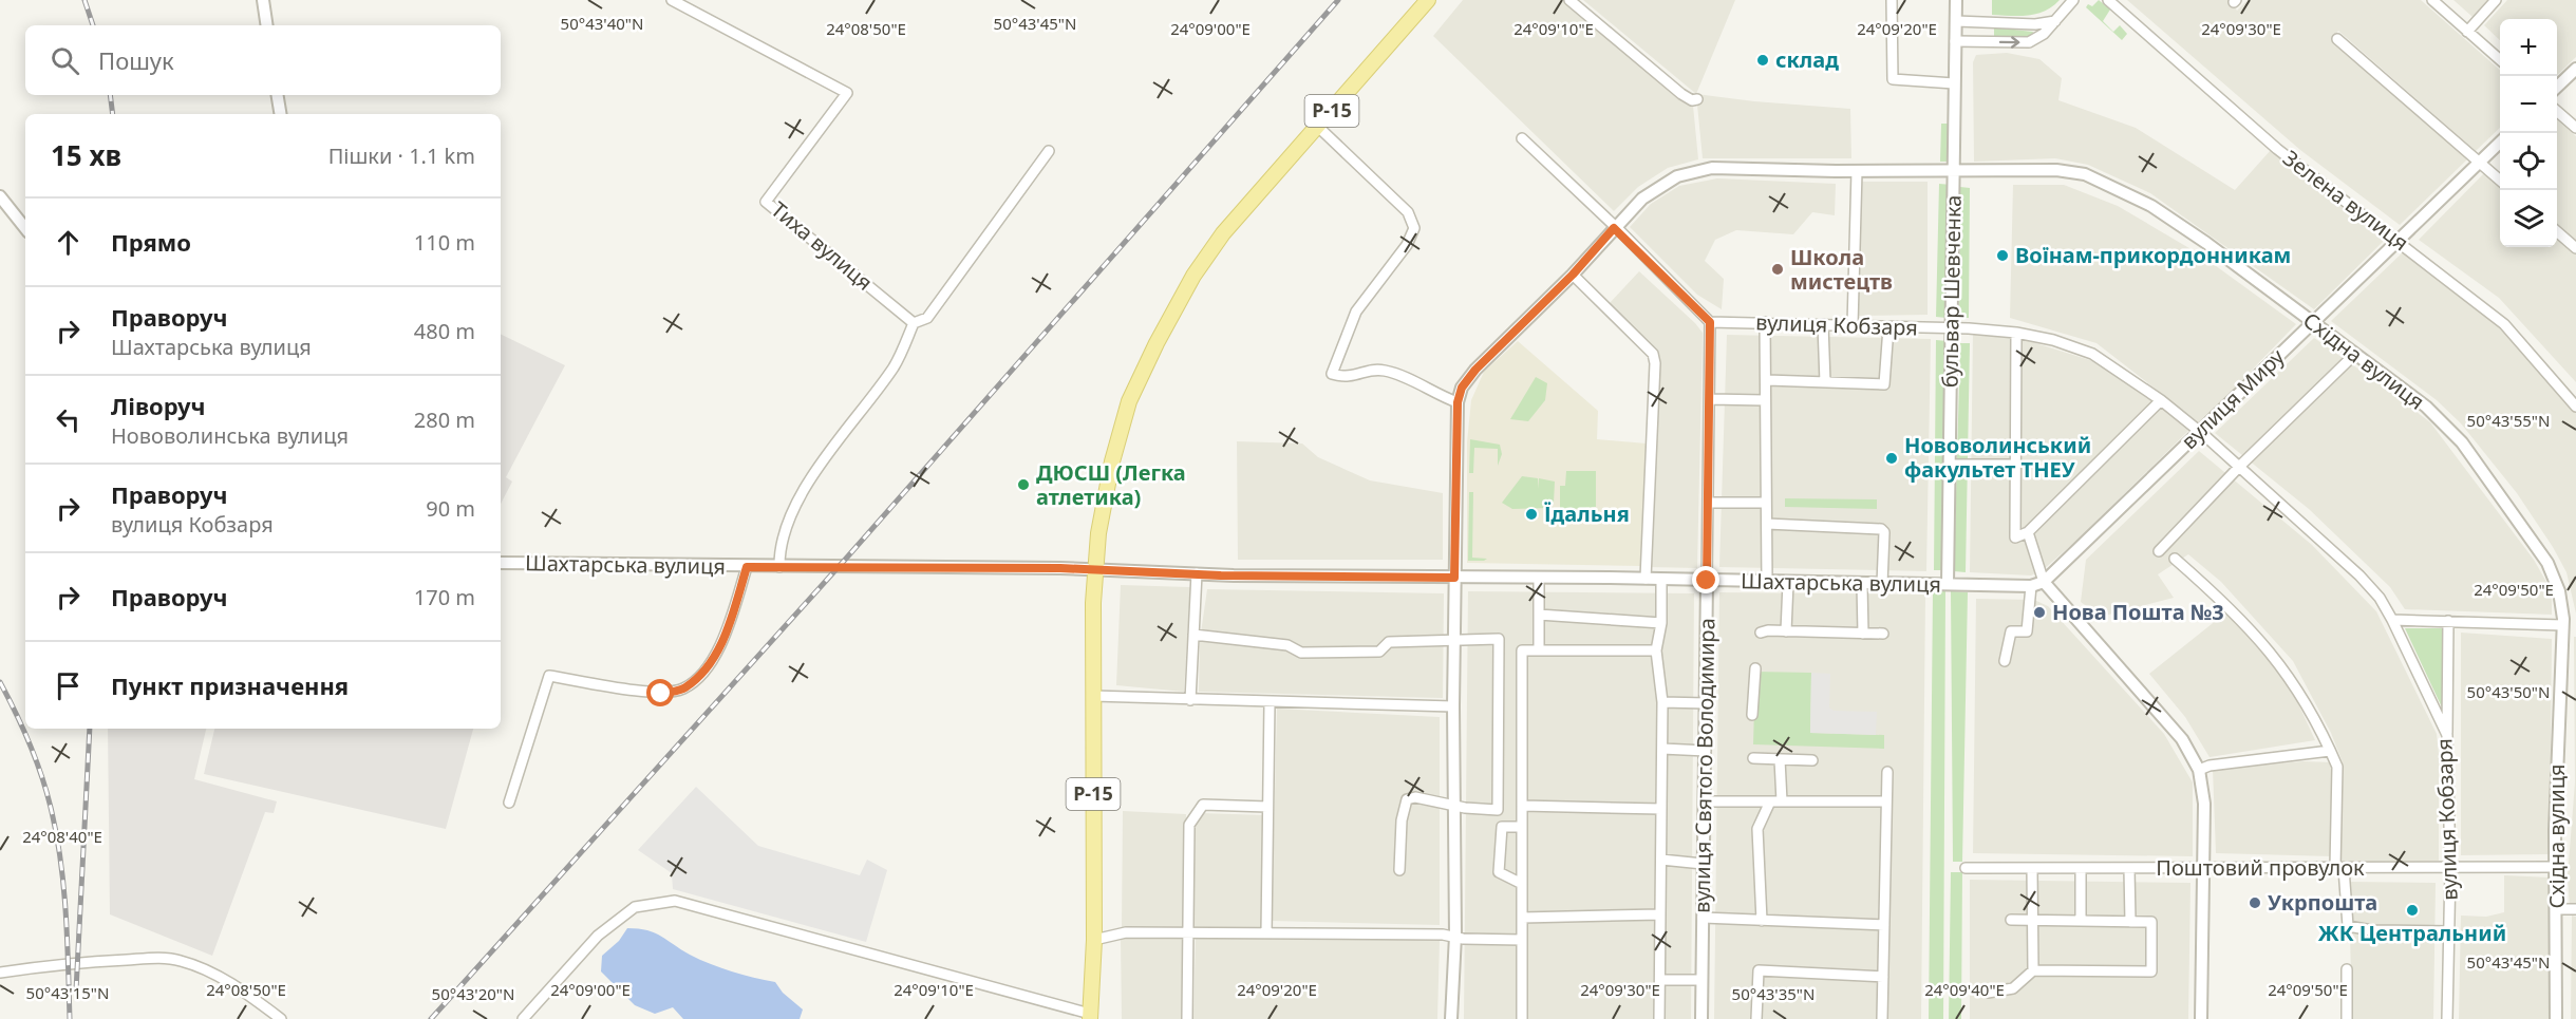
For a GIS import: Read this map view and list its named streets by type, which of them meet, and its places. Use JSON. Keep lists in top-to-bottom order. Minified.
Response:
{"streets":{"main road":["Р-15"],"street":["Зелена вулиця","Тиха вулиця","бульвар Шевченка","вулиця Кобзаря","Східна вулиця","вулиця Миру","Шахтарська вулиця","вулиця Святого Володимира","Поштовий провулок"]},"crossings":[["Р-15","Шахтарська вулиця"],["Зелена вулиця","вулиця Миру"],["бульвар Шевченка","вулиця Кобзаря"],["бульвар Шевченка","Східна вулиця"],["бульвар Шевченка","Шахтарська вулиця"],["вулиця Кобзаря","вулиця Миру"],["вулиця Кобзаря","вулиця Святого Володимира"],["вулиця Кобзаря","Поштовий провулок"],["Східна вулиця","вулиця Миру"],["Східна вулиця","Поштовий провулок"],["вулиця Миру","Шахтарська вулиця"],["Шахтарська вулиця","вулиця Святого Володимира"]],"places":["склад","Воїнам-прикордонникам","Школа мистецтв","Нововолинський факультет ТНЕУ","ДЮСШ (Легка атлетика)","Їдальня","Нова Пошта №3","Укрпошта","ЖК Центральний"],"page":{"map_buttons":["+","−"],"search":"Пошук","heading":["15 хв","Пішки · 1.1 km"],"list":[["Прямо","110 m"],["Праворуч","Шахтарська вулиця","480 m"],["Ліворуч","Нововолинська вулиця","280 m"],["Праворуч","вулиця Кобзаря","90 m"],["Праворуч","170 m"],"Пункт призначення"]},"coordinates":["50°43'40\"N","50°43'45\"N","24°09'20\"E","24°08'50\"E","24°09'00\"E","24°09'10\"E","24°09'30\"E","50°43'55\"N","24°09'50\"E","50°43'50\"N","24°08'40\"E","24°09'40\"E","50°43'15\"N","50°43'20\"N","50°43'35\"N"]}
